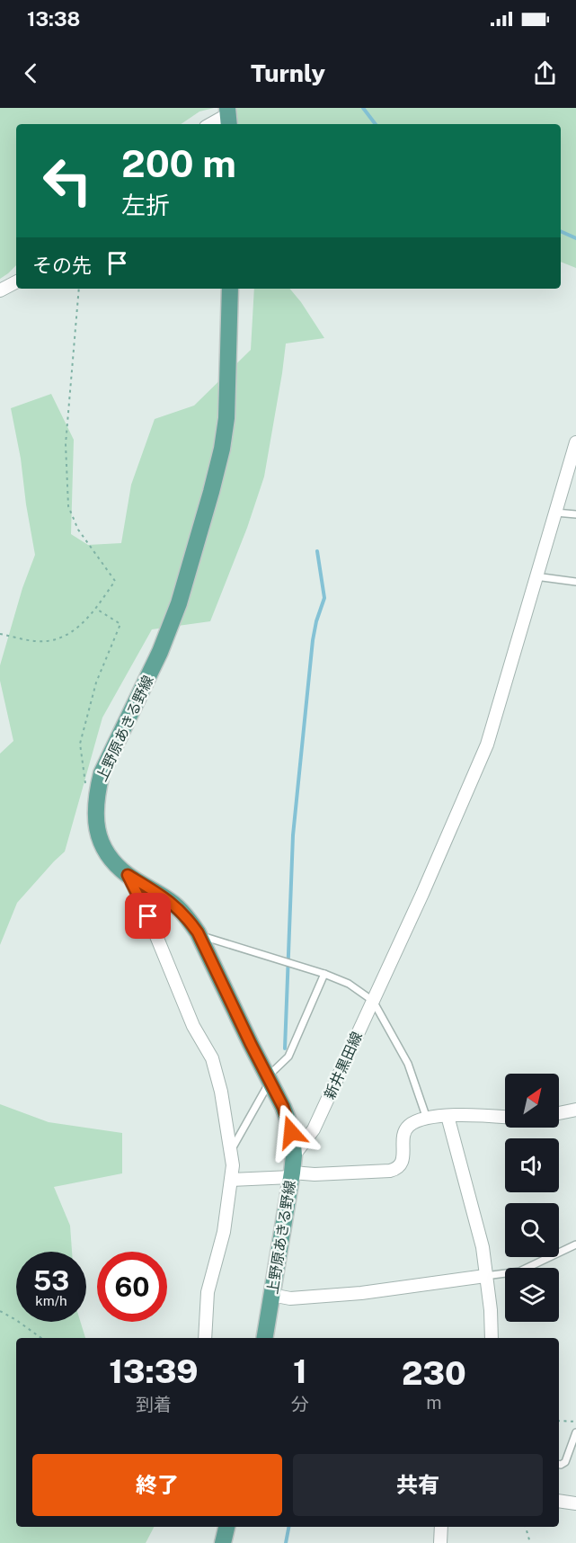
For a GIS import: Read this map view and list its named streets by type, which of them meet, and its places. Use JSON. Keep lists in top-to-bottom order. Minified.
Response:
{"streets":{"main road":["上野原あきる野線"],"street":["新井黒田線"]},"crossings":[["上野原あきる野線","新井黒田線"]],"north":"top right","page":{"status":"13:38","header":"Turnly","turn":["200 m","左折"],"then":"その先","speed":"53 km/h","limit":"60","eta":["13:39","到着","1","分","230","m"],"buttons":["終了","共有"]}}
